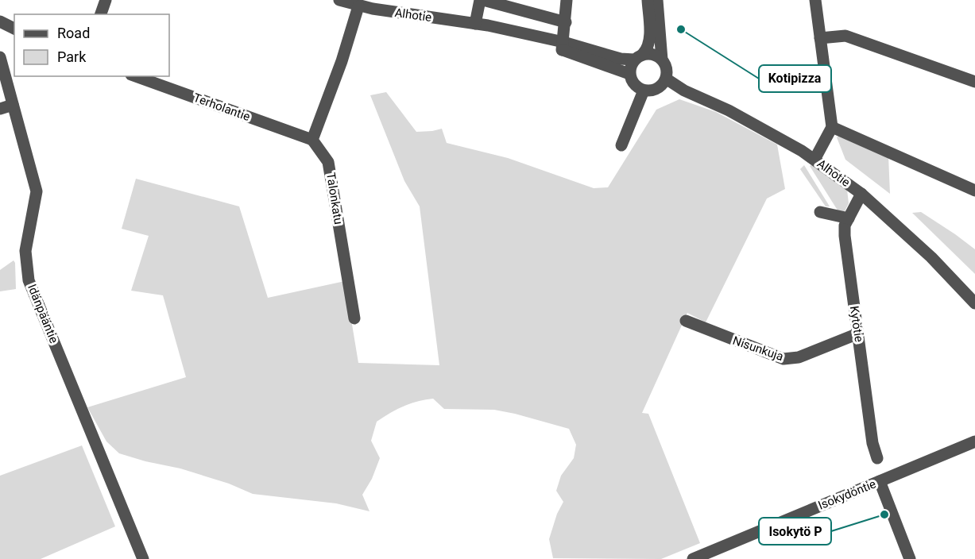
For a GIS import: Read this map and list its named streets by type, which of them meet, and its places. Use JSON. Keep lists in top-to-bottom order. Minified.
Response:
{"streets":{"street":["Alhotie","Terholantie","Talonkatu","Idänpääntie","Kytötie","Nisunkuja","Isokydöntie"]},"crossings":[["Alhotie","Kytötie"],["Terholantie","Talonkatu"],["Kytötie","Nisunkuja"]],"places":["Kotipizza","Isokytö P"],"legend":["Road","Park"]}
